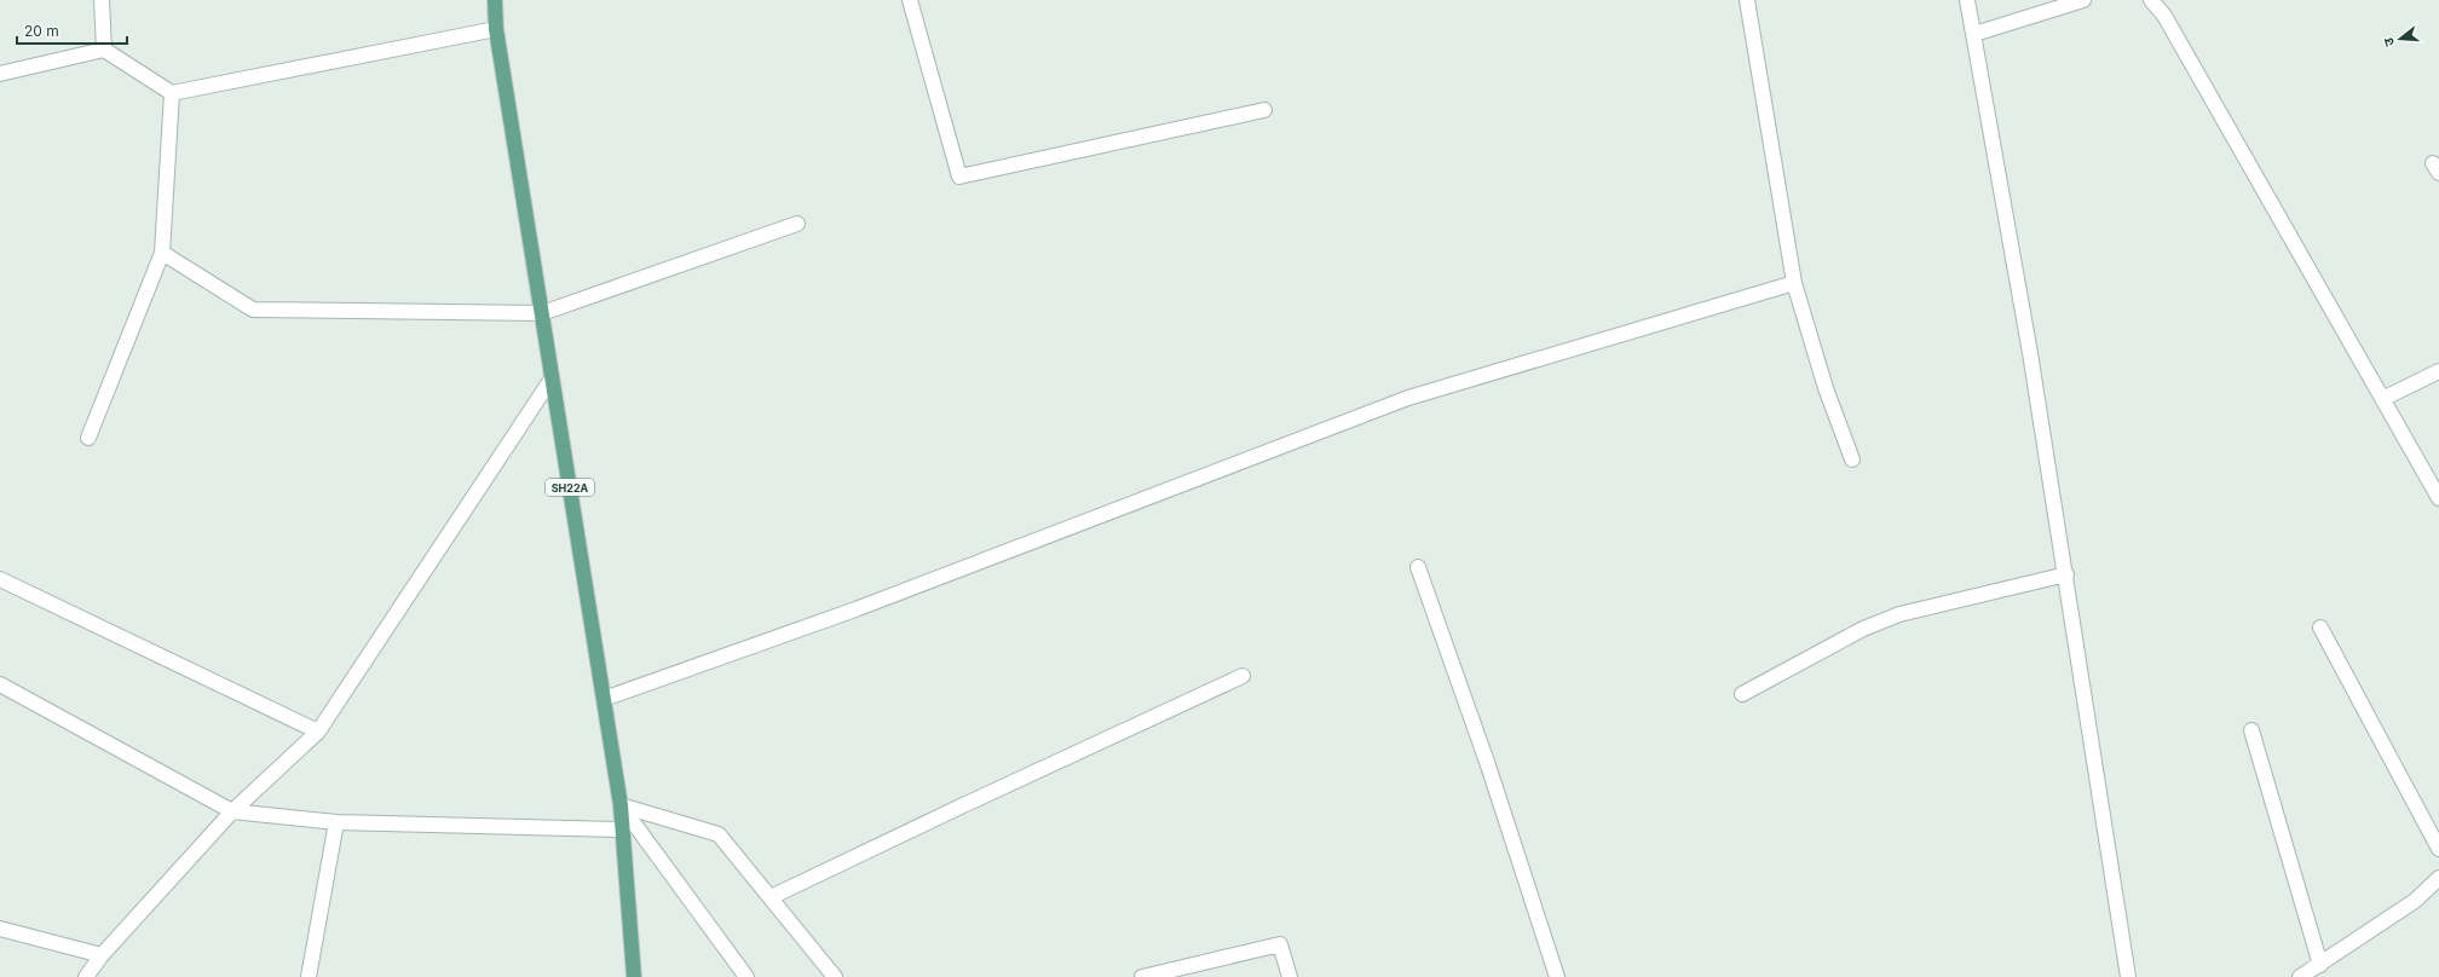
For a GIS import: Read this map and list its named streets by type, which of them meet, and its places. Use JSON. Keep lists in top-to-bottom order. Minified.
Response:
{"streets":{"main road":["SH22A"]},"scale_bar":"20 m","north":"left"}
